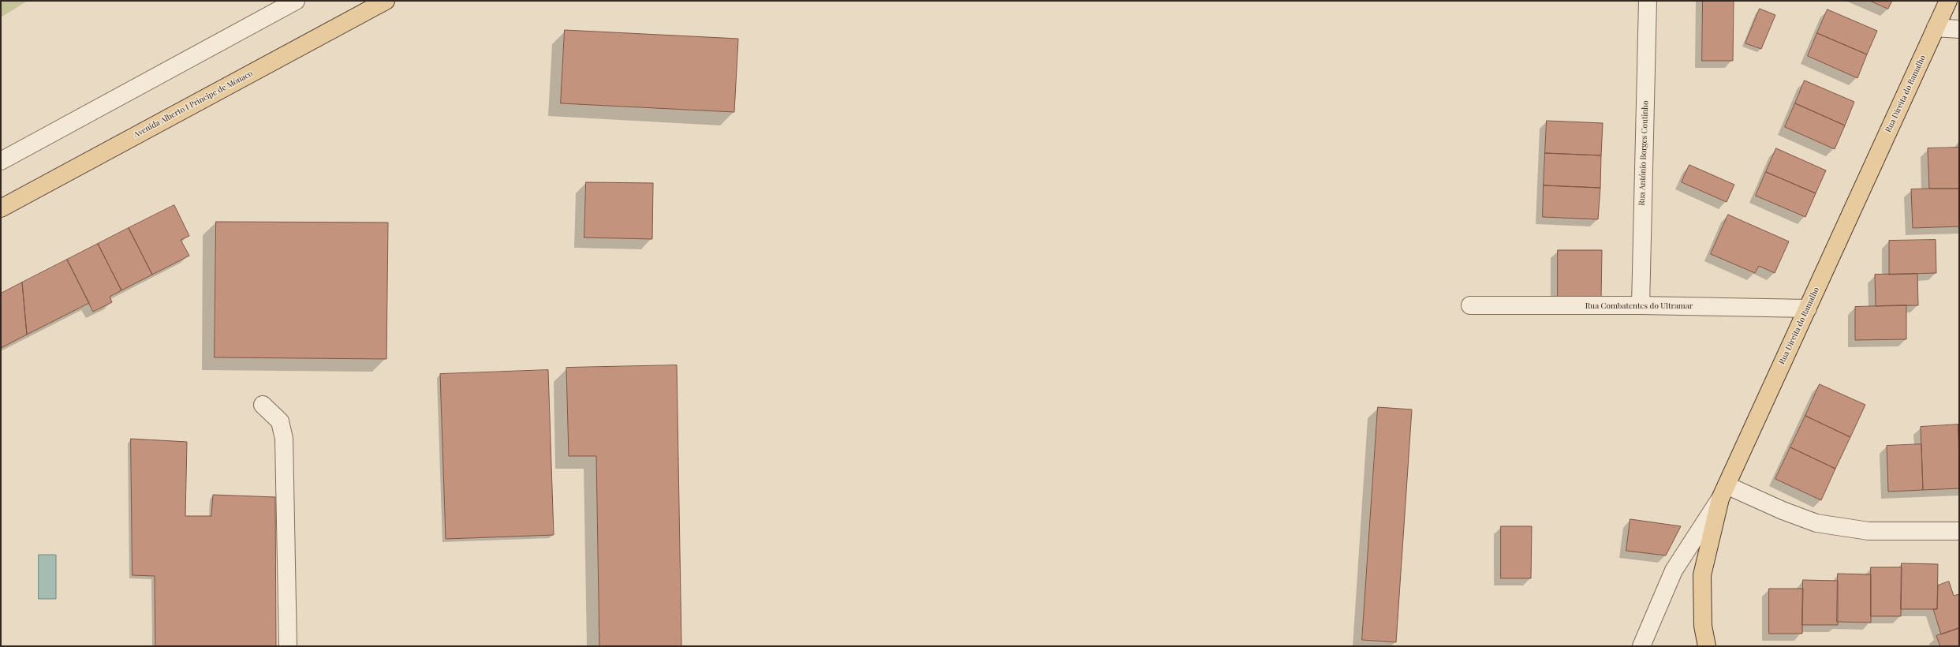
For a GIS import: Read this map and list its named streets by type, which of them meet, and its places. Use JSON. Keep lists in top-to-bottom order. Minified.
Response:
{"streets":{"main road":["Rua Direita do Ramalho","Avenida Alberto I Príncipe de Mónaco"],"street":["Rua António Borges Coutinho","Rua Combatentes do Ultramar"]},"crossings":[["Rua Direita do Ramalho","Rua Combatentes do Ultramar"],["Rua António Borges Coutinho","Rua Combatentes do Ultramar"]]}
